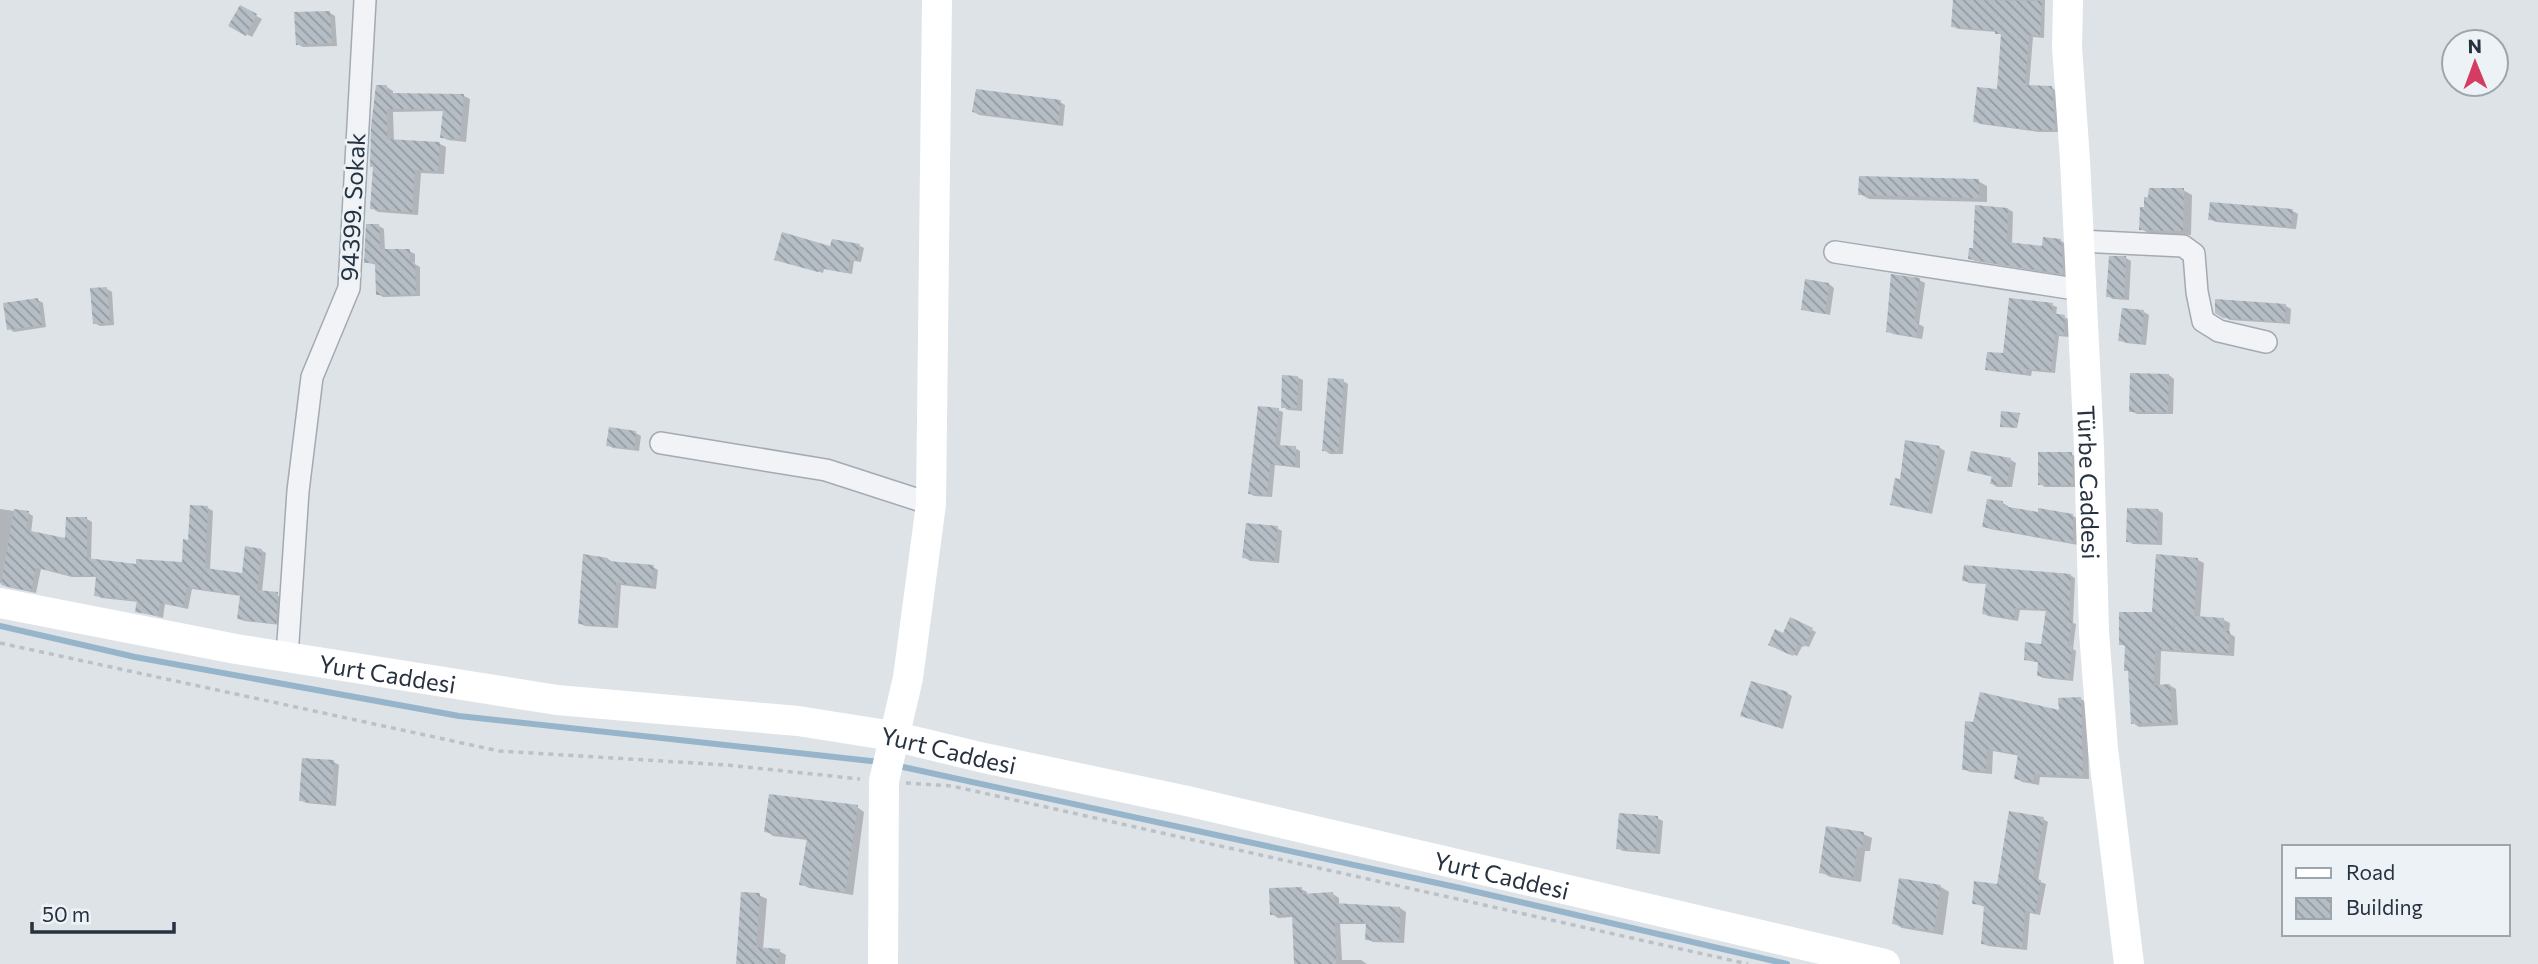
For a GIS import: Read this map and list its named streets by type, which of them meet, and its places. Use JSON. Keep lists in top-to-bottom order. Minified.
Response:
{"streets":{"street":["94399. Sokak","Türbe Caddesi","Yurt Caddesi"]},"crossings":[["94399. Sokak","Yurt Caddesi"]],"legend":["Road","Building"],"scale_bar":"50 m","north":"top"}
